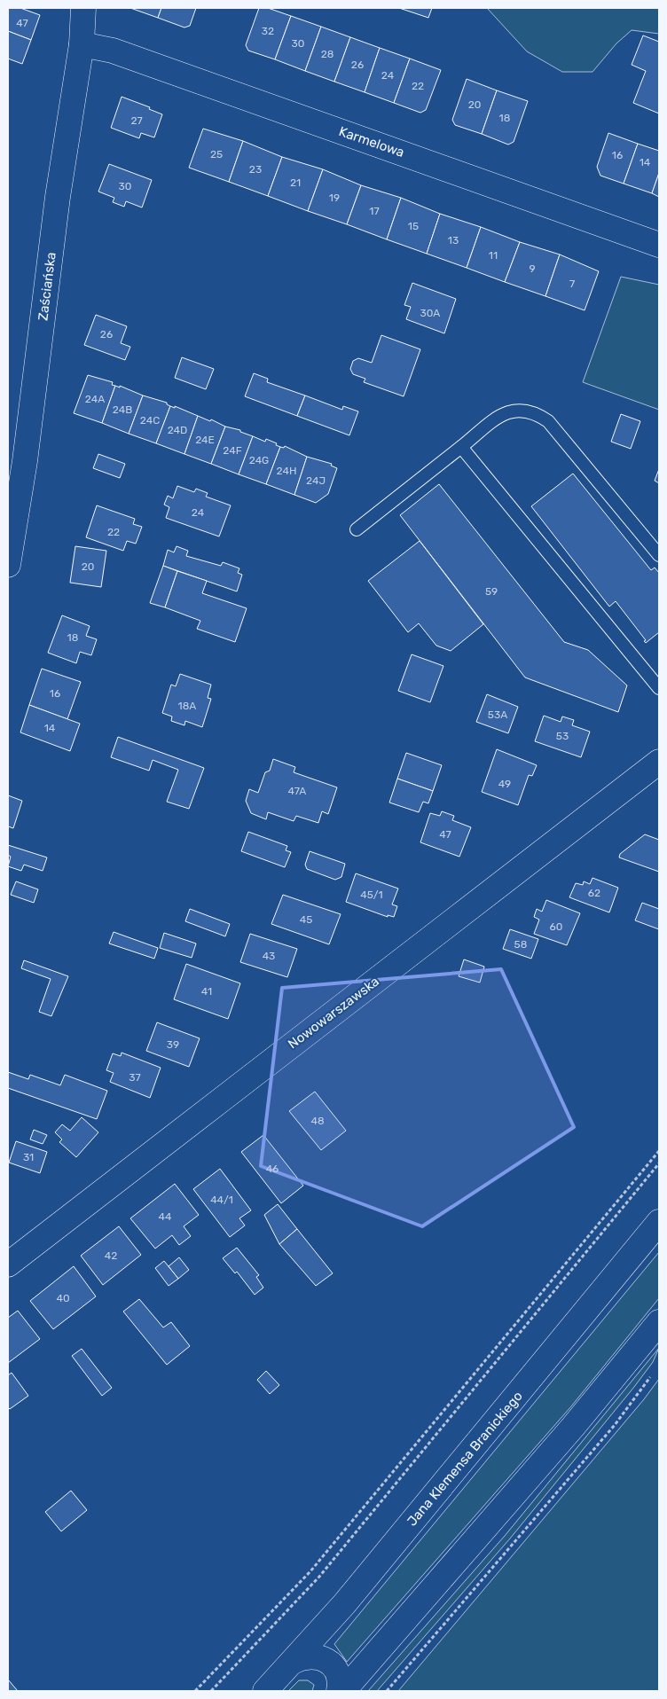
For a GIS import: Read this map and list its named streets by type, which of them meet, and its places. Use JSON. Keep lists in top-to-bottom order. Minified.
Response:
{"streets":{"street":["Karmelowa","Zaściańska","Nowowarszawska","Jana Klemensa Branickiego"]},"crossings":[["Karmelowa","Zaściańska"]],"house_numbers":["47","32","30","28","26","24","22","20","18","27","25","16","14","23","21","30","19","17","15","13","11","9","7","30A","26","24A","24B","24C","24D","24E","24F","24G","24H","24J","24","22","20","59","18","16","18A","53A","14","53","49","47A","47","62","45/1","45","60","58","43","41","39","37","48","31","46","44/1","44","42","40"]}
